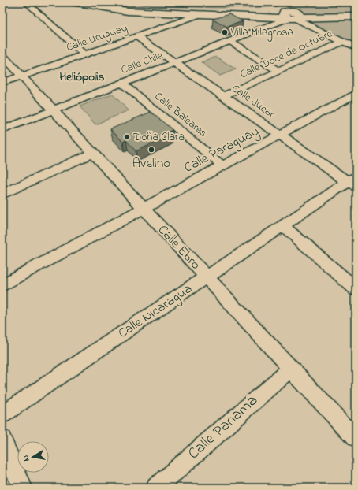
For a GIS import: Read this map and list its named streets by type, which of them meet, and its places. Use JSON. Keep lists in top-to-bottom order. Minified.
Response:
{"streets":{"street":["Calle Uruguay","Calle Doce de Octubre","Calle Chile","Calle Júcar","Calle Baleares","Calle Paraguay","Calle Ebro","Calle Nicaragua","Calle Panamá"]},"crossings":[["Calle Uruguay","Calle Júcar"],["Calle Uruguay","Calle Ebro"],["Calle Doce de Octubre","Calle Júcar"],["Calle Chile","Calle Júcar"],["Calle Chile","Calle Baleares"],["Calle Chile","Calle Ebro"],["Calle Júcar","Calle Paraguay"],["Calle Júcar","Calle Nicaragua"],["Calle Baleares","Calle Paraguay"],["Calle Paraguay","Calle Ebro"],["Calle Ebro","Calle Nicaragua"],["Calle Ebro","Calle Panamá"]],"districts":["Heliópolis"],"places":["Villa Milagrosa","Doña Clara","Avelino"],"north":"left"}
